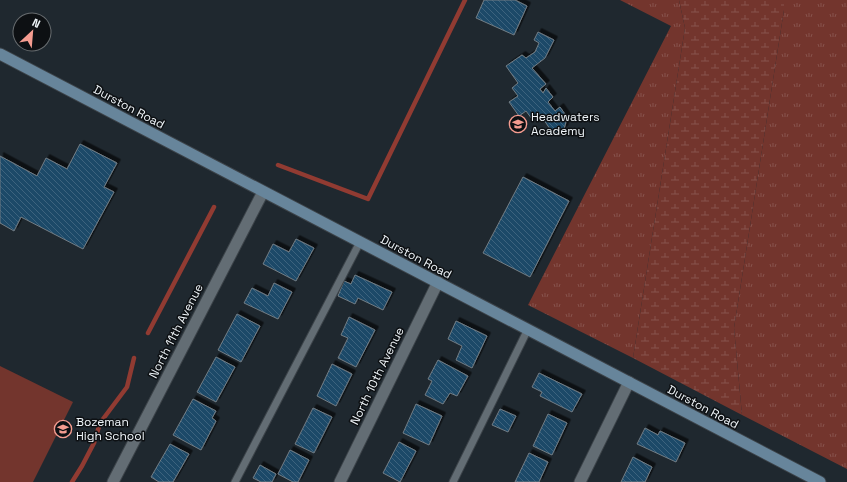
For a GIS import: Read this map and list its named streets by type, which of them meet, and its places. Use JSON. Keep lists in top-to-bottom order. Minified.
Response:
{"streets":{"main road":["Durston Road"],"street":["North 11th Avenue","North 10th Avenue"]},"crossings":[["Durston Road","North 11th Avenue"],["Durston Road","North 10th Avenue"]],"places":{"school or university":["Headwaters Academy","Bozeman High School"]},"north":"top right"}
